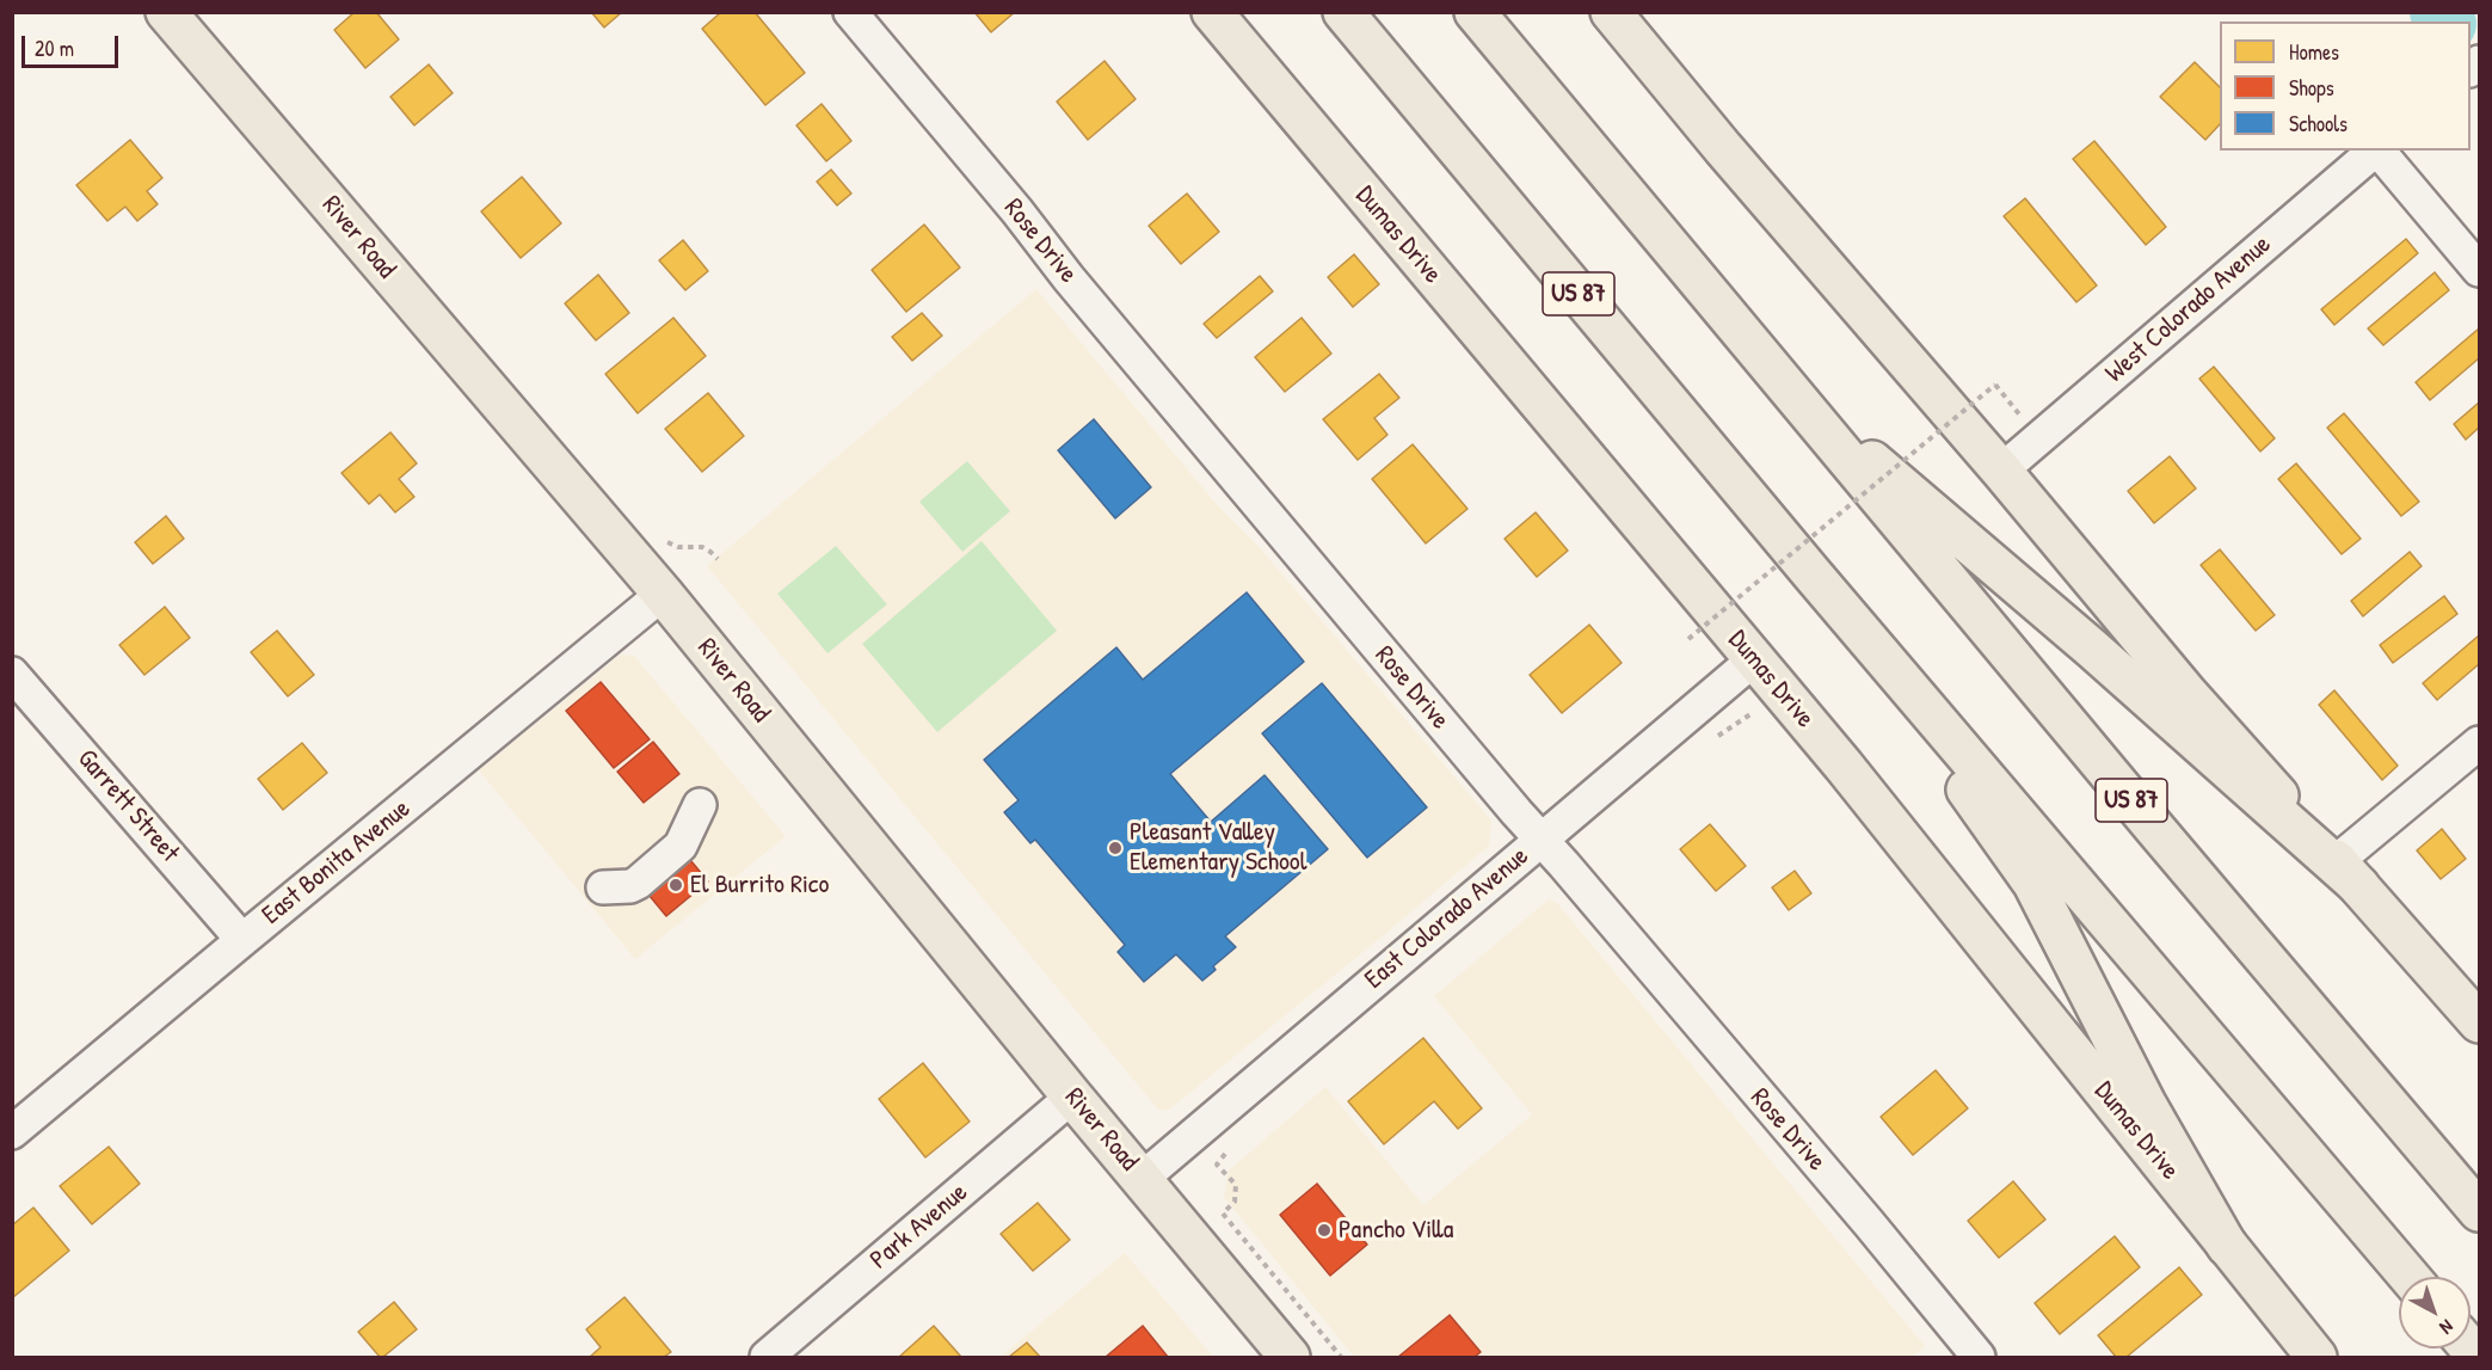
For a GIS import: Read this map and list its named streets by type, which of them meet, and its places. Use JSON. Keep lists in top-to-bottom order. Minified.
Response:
{"streets":{"main road":["Dumas Drive","River Road","US 87"],"street":["Rose Drive","West Colorado Avenue","Garrett Street","East Bonita Avenue","East Colorado Avenue","Park Avenue"]},"crossings":[["Dumas Drive","East Colorado Avenue"],["River Road","East Bonita Avenue"],["River Road","East Colorado Avenue"],["River Road","Park Avenue"],["Rose Drive","East Colorado Avenue"],["Garrett Street","East Bonita Avenue"]],"places":["Pleasant Valley Elementary School","El Burrito Rico","Pancho Villa"],"legend":["Homes","Shops","Schools"],"scale_bar":"20 m","north":"bottom right"}
